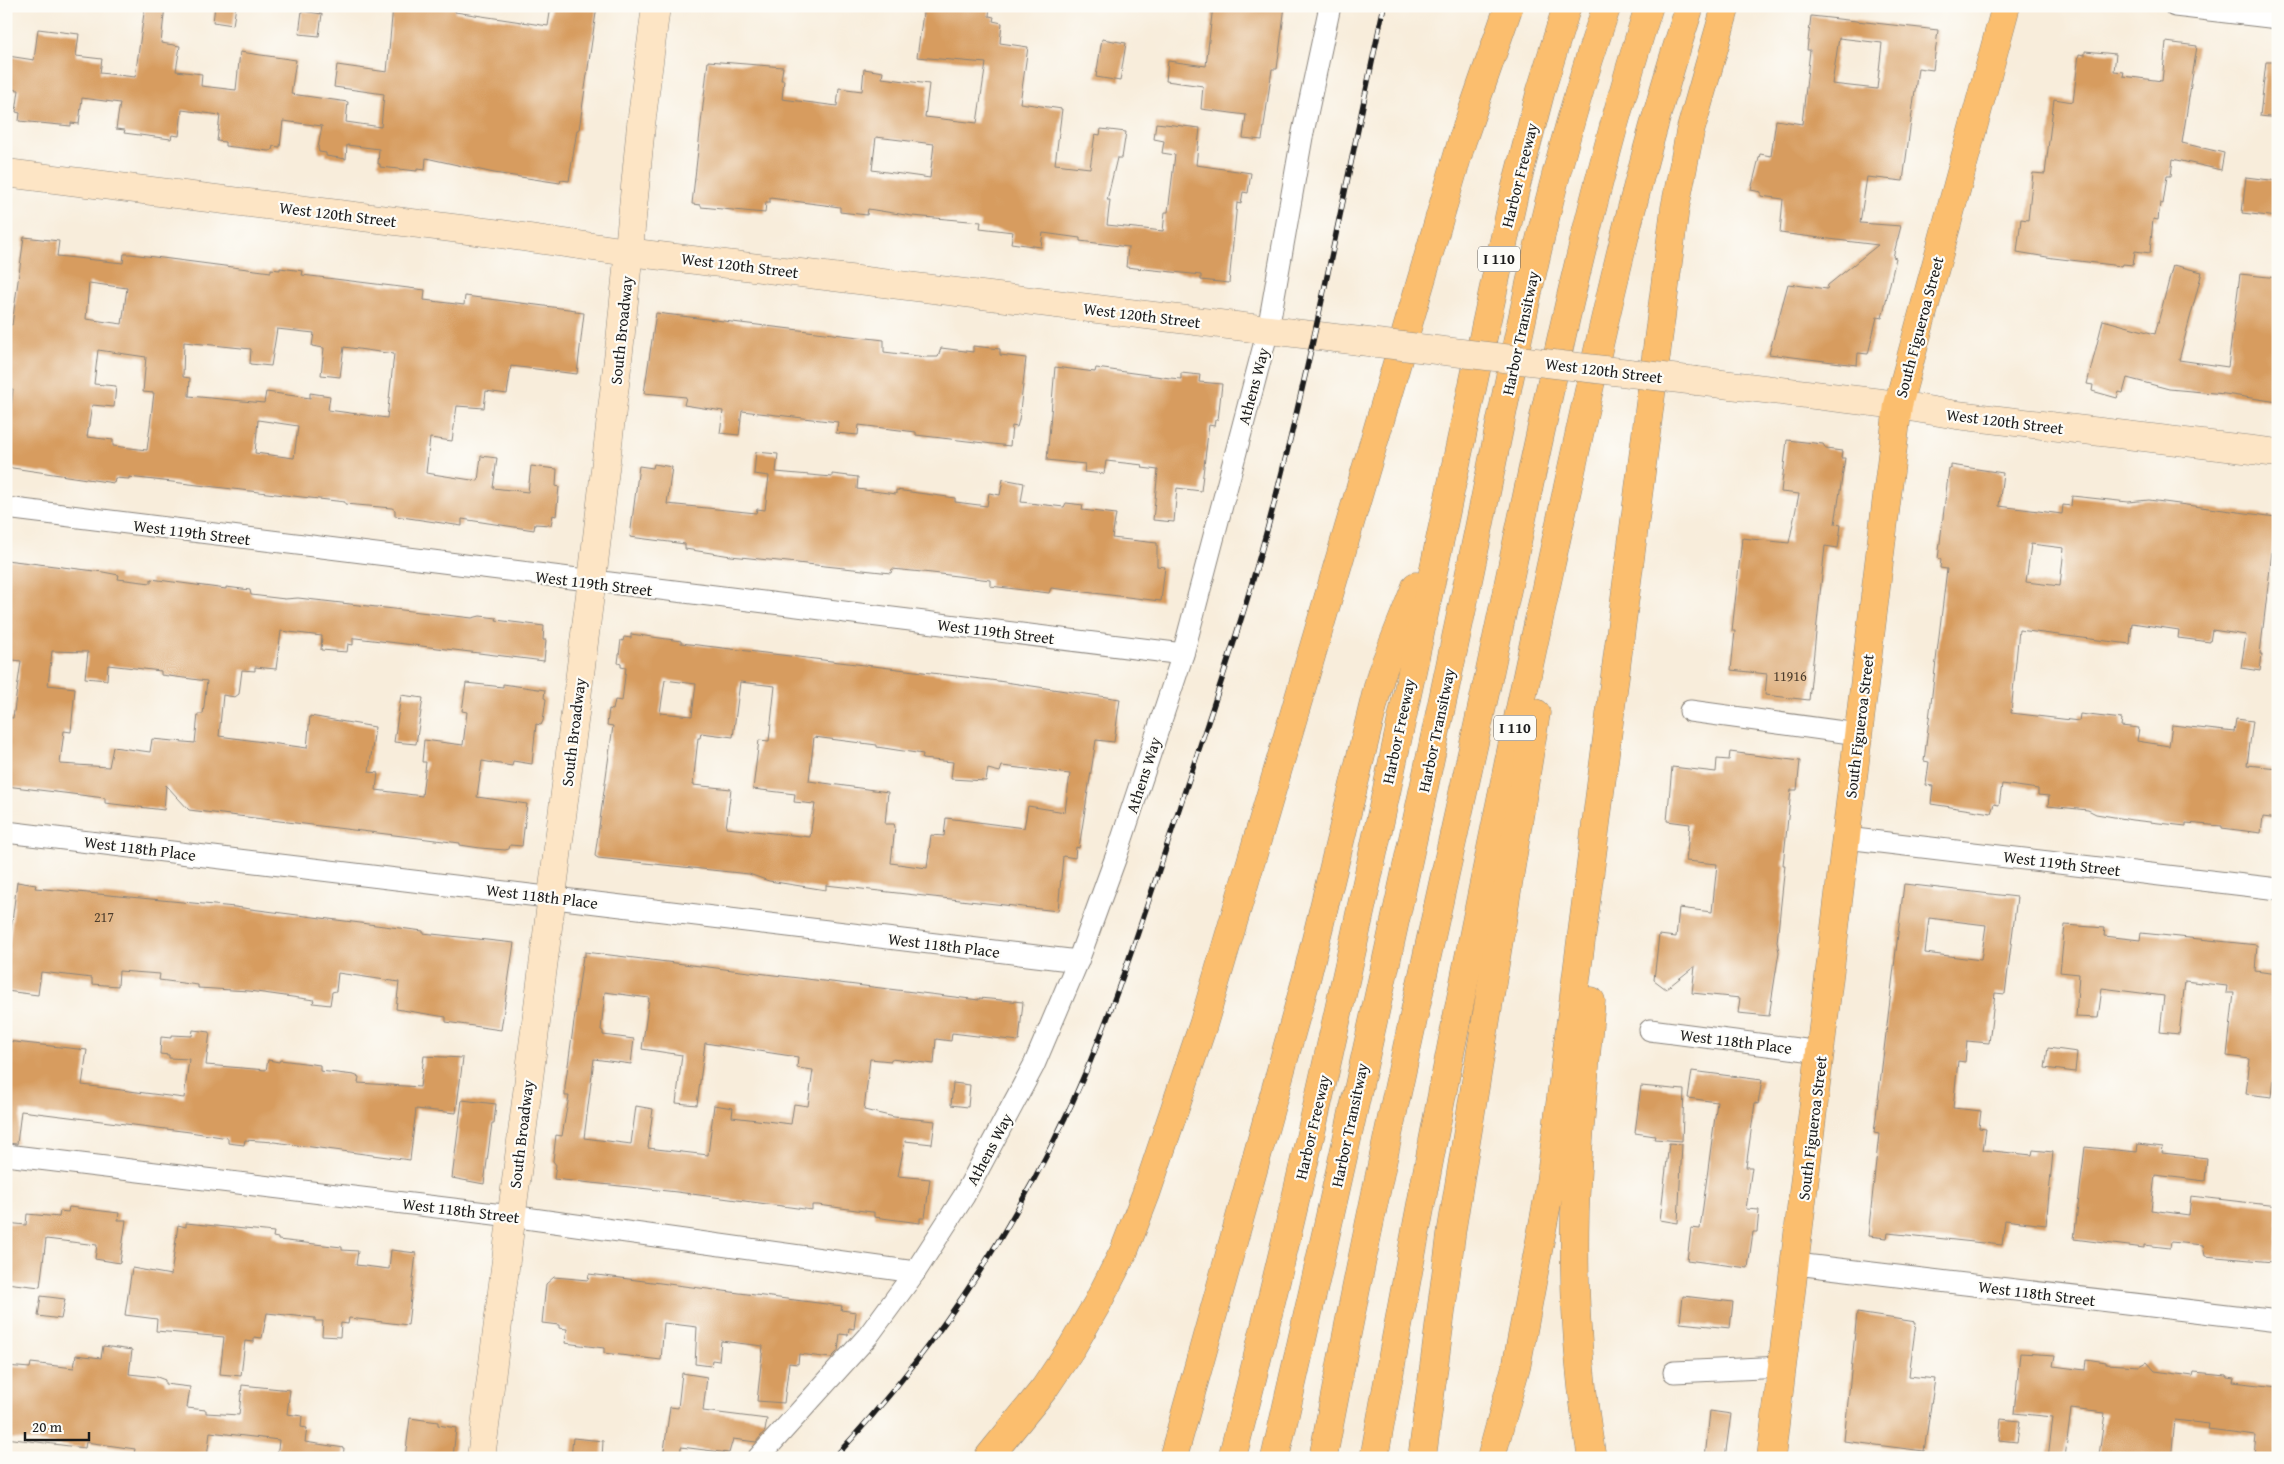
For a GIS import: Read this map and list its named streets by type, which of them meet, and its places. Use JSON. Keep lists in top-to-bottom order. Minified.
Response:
{"streets":{"main road":["Harbor Freeway","I 110","South Figueroa Street","Harbor Transitway"],"street":["West 120th Street","South Broadway","Athens Way","West 119th Street","West 118th Place","West 118th Street"]},"crossings":[["West 120th Street","South Figueroa Street"],["West 120th Street","South Broadway"],["West 120th Street","Athens Way"],["South Figueroa Street","West 119th Street"],["South Figueroa Street","West 118th Place"],["South Figueroa Street","West 118th Street"],["South Broadway","West 119th Street"],["South Broadway","West 118th Place"],["South Broadway","West 118th Street"],["Athens Way","West 119th Street"],["Athens Way","West 118th Place"],["Athens Way","West 118th Street"]],"house_numbers":["11916","217"],"scale_bar":"20 m"}
